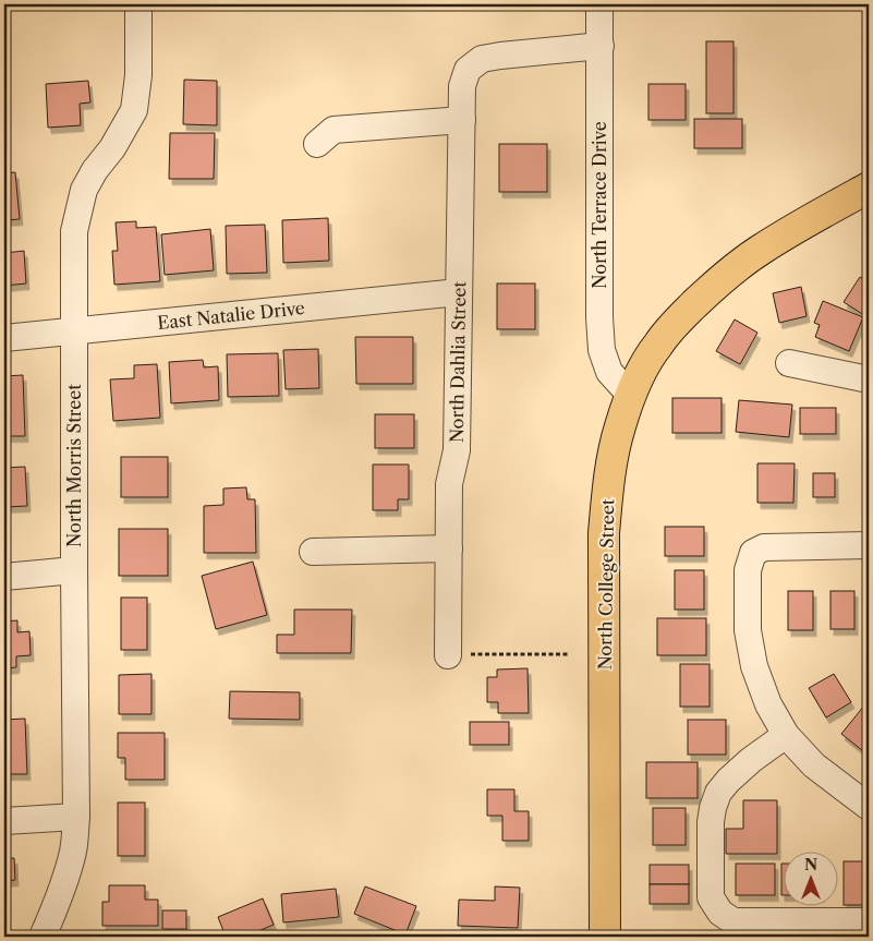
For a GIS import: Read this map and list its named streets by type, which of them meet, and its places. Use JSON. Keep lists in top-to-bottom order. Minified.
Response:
{"streets":{"main road":["North College Street"],"street":["North Terrace Drive","East Natalie Drive","North Dahlia Street","North Morris Street"]},"crossings":[["North Terrace Drive","North Dahlia Street"],["North Terrace Drive","North College Street"],["East Natalie Drive","North Dahlia Street"],["East Natalie Drive","North Morris Street"]],"north":"top"}
